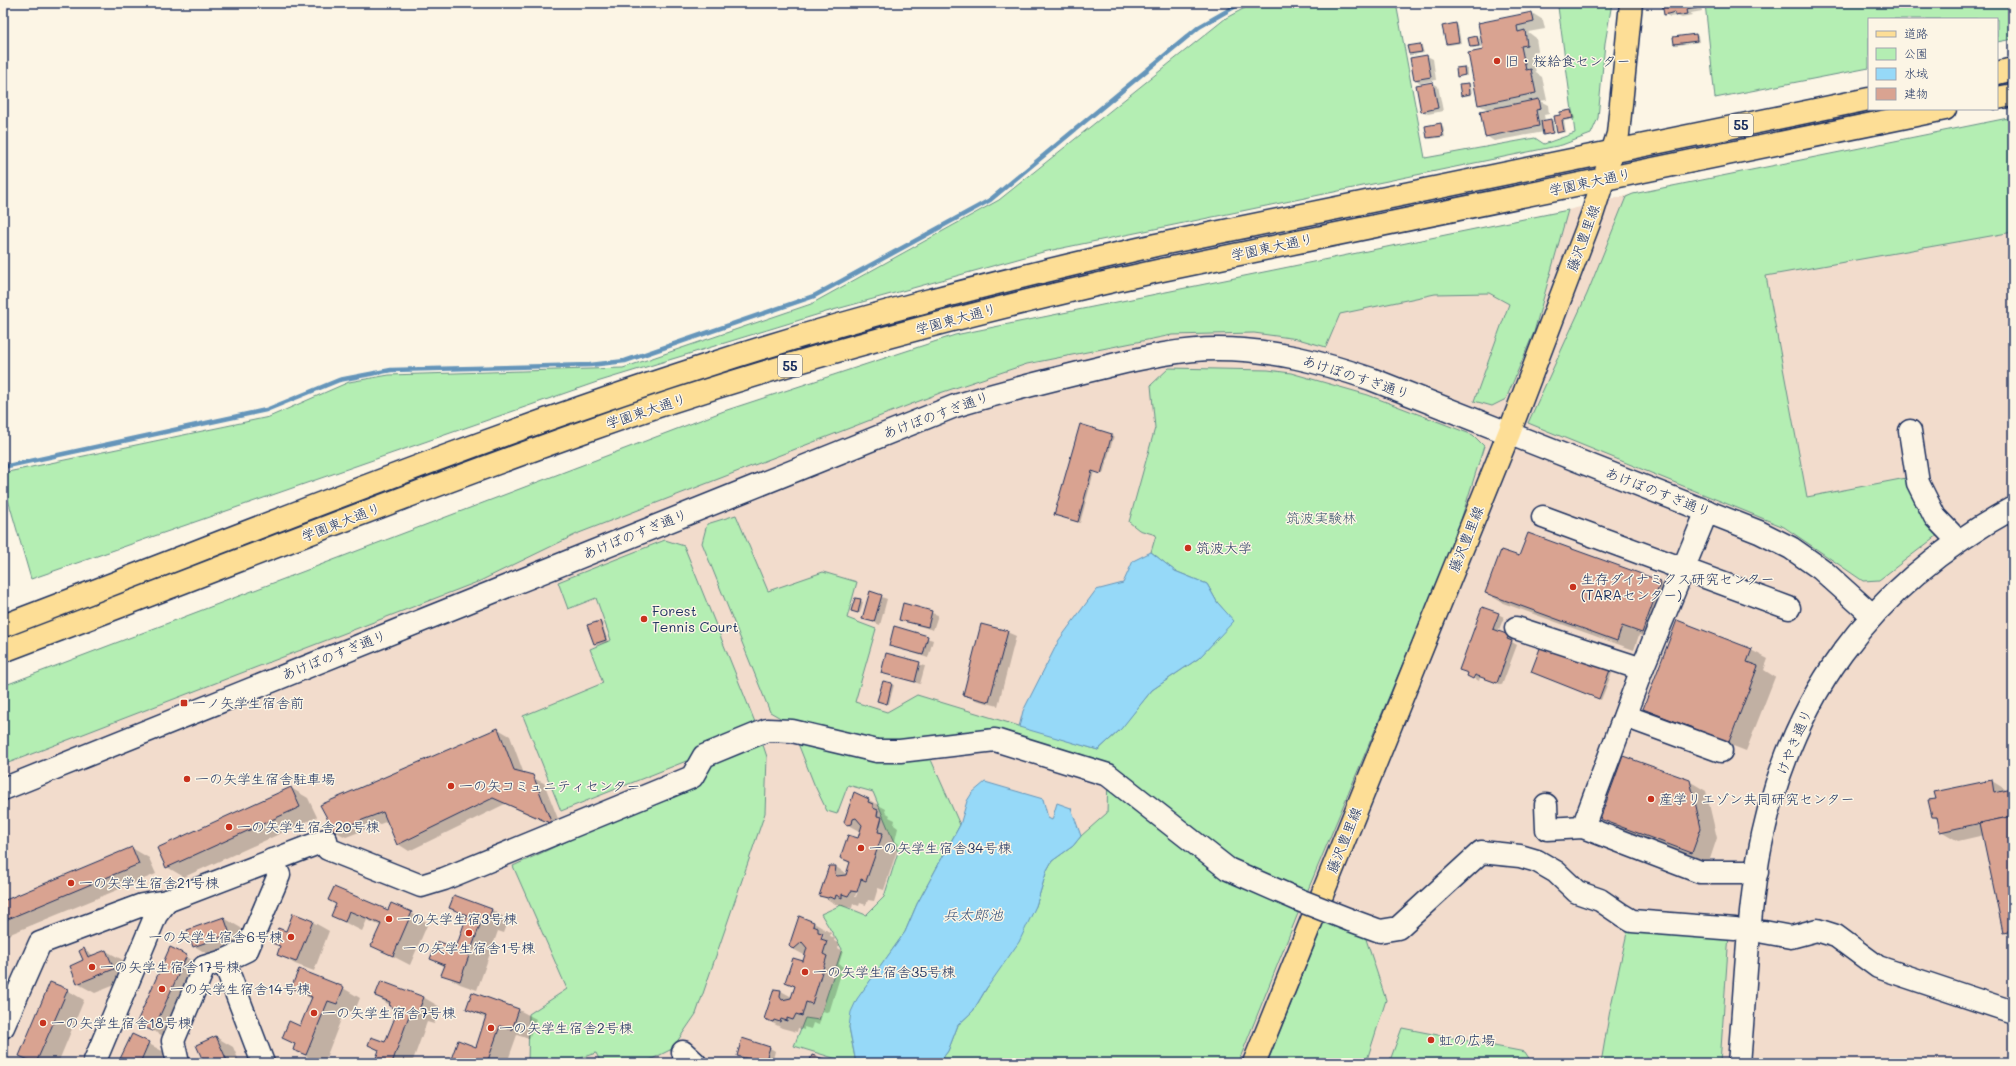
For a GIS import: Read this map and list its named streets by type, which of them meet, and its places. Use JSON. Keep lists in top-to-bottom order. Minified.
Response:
{"streets":{"main road":["55","学園東大通り","藤沢豊里線"],"street":["あけぼのすぎ通り","けやき通り"]},"crossings":[["学園東大通り","藤沢豊里線"],["藤沢豊里線","あけぼのすぎ通り"],["あけぼのすぎ通り","けやき通り"]],"water":["兵太郎池"],"parks":["筑波実験林"],"places":{"other":["旧・桜給食センター","筑波大学","生存ダイナミクス研究センター (TARAセンター)","Forest Tennis Court","一の矢学生宿舎駐車場","一の矢コミュニティセンター","産学リエゾン共同研究センター","一の矢学生宿舎20号棟","一の矢学生宿舎34号棟","一の矢学生宿舎21号棟","一の矢学生宿3号棟","一の矢学生宿舎1号棟","一の矢学生宿舎6号棟","一の矢学生宿舎17号棟","一の矢学生宿舎35号棟","一の矢学生宿舎14号棟","一の矢学生宿舎7号棟","一の矢学生宿舎18号棟","一の矢学生宿舎2号棟","虹の広場"],"transit":["一ノ矢学生宿舎前"]},"legend":["道路","公園","水域","建物"]}
